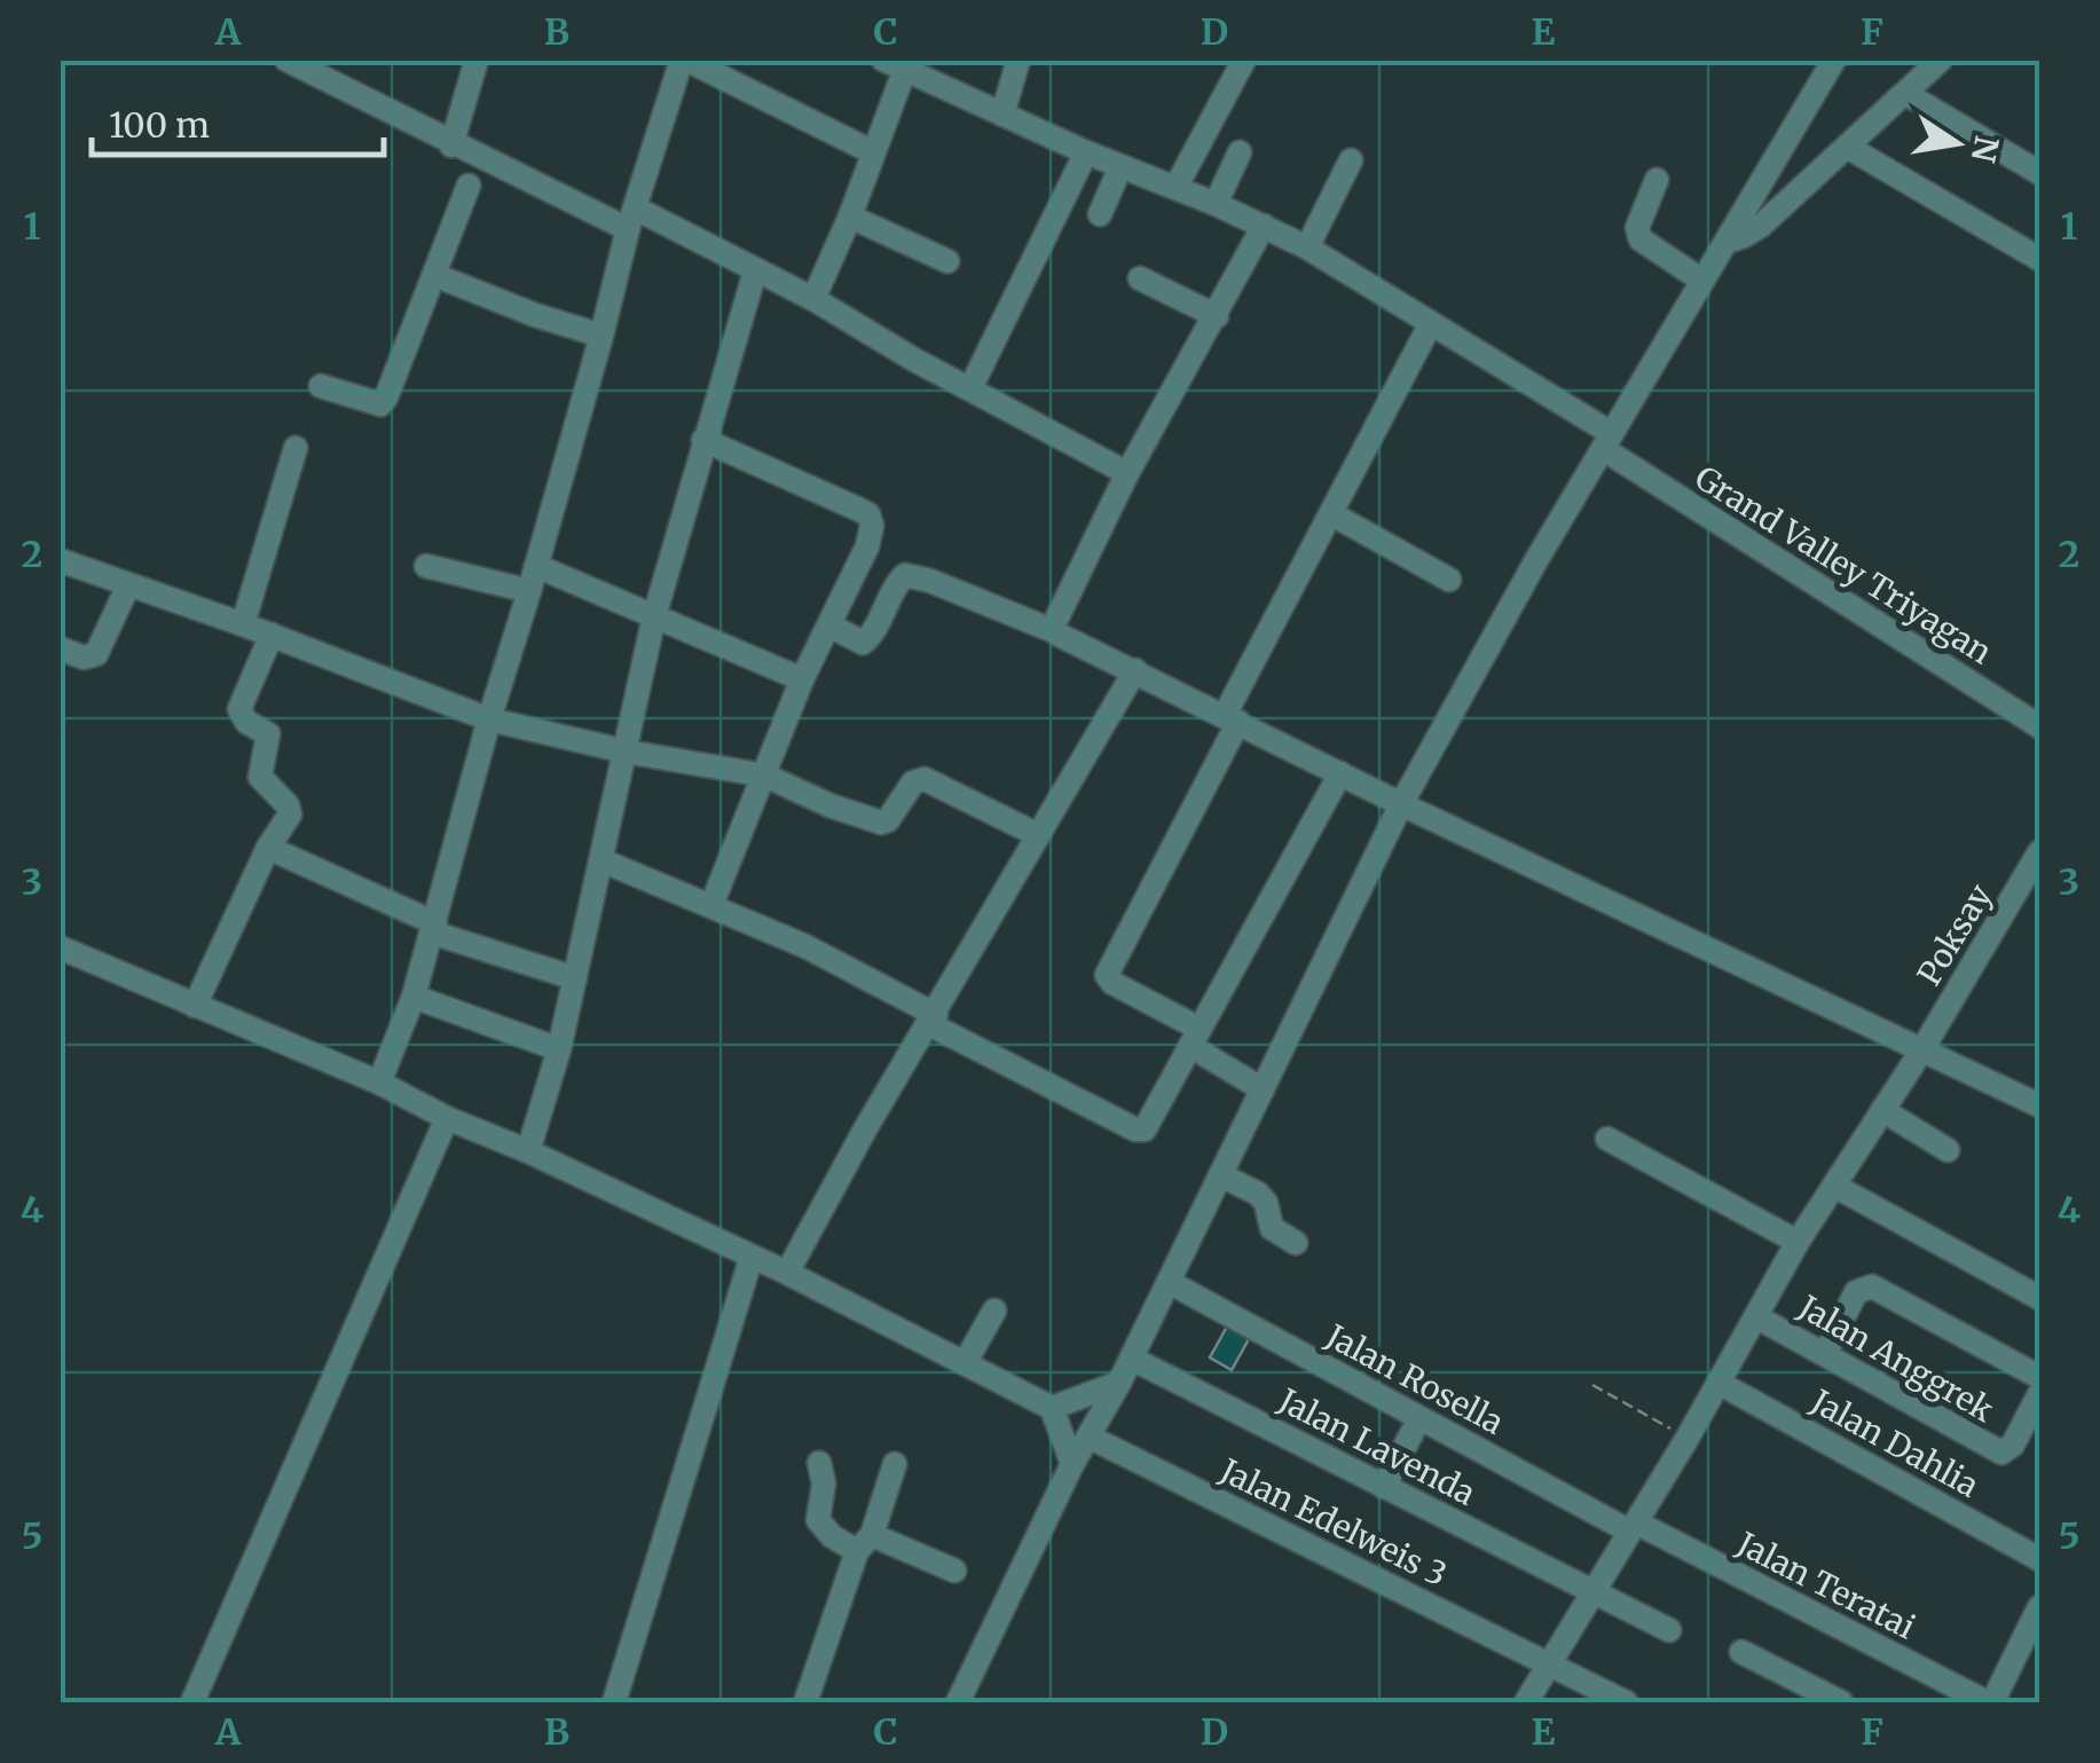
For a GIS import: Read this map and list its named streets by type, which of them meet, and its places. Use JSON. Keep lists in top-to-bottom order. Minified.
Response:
{"streets":{"street":["Grand Valley Triyagan","Poksay","Jalan Anggrek","Jalan Rosella","Jalan Dahlia","Jalan Lavenda","Jalan Edelweis 3","Jalan Teratai"]},"crossings":[["Poksay","Jalan Anggrek"],["Poksay","Jalan Rosella"],["Poksay","Jalan Dahlia"],["Poksay","Jalan Lavenda"],["Poksay","Jalan Edelweis 3"],["Poksay","Jalan Teratai"],["Jalan Rosella","Jalan Teratai"]],"scale_bar":"100 m","north":"right","grid":{"columns":["A","B","C","D","E","F"],"rows":["1","2","3","4","5"]}}
